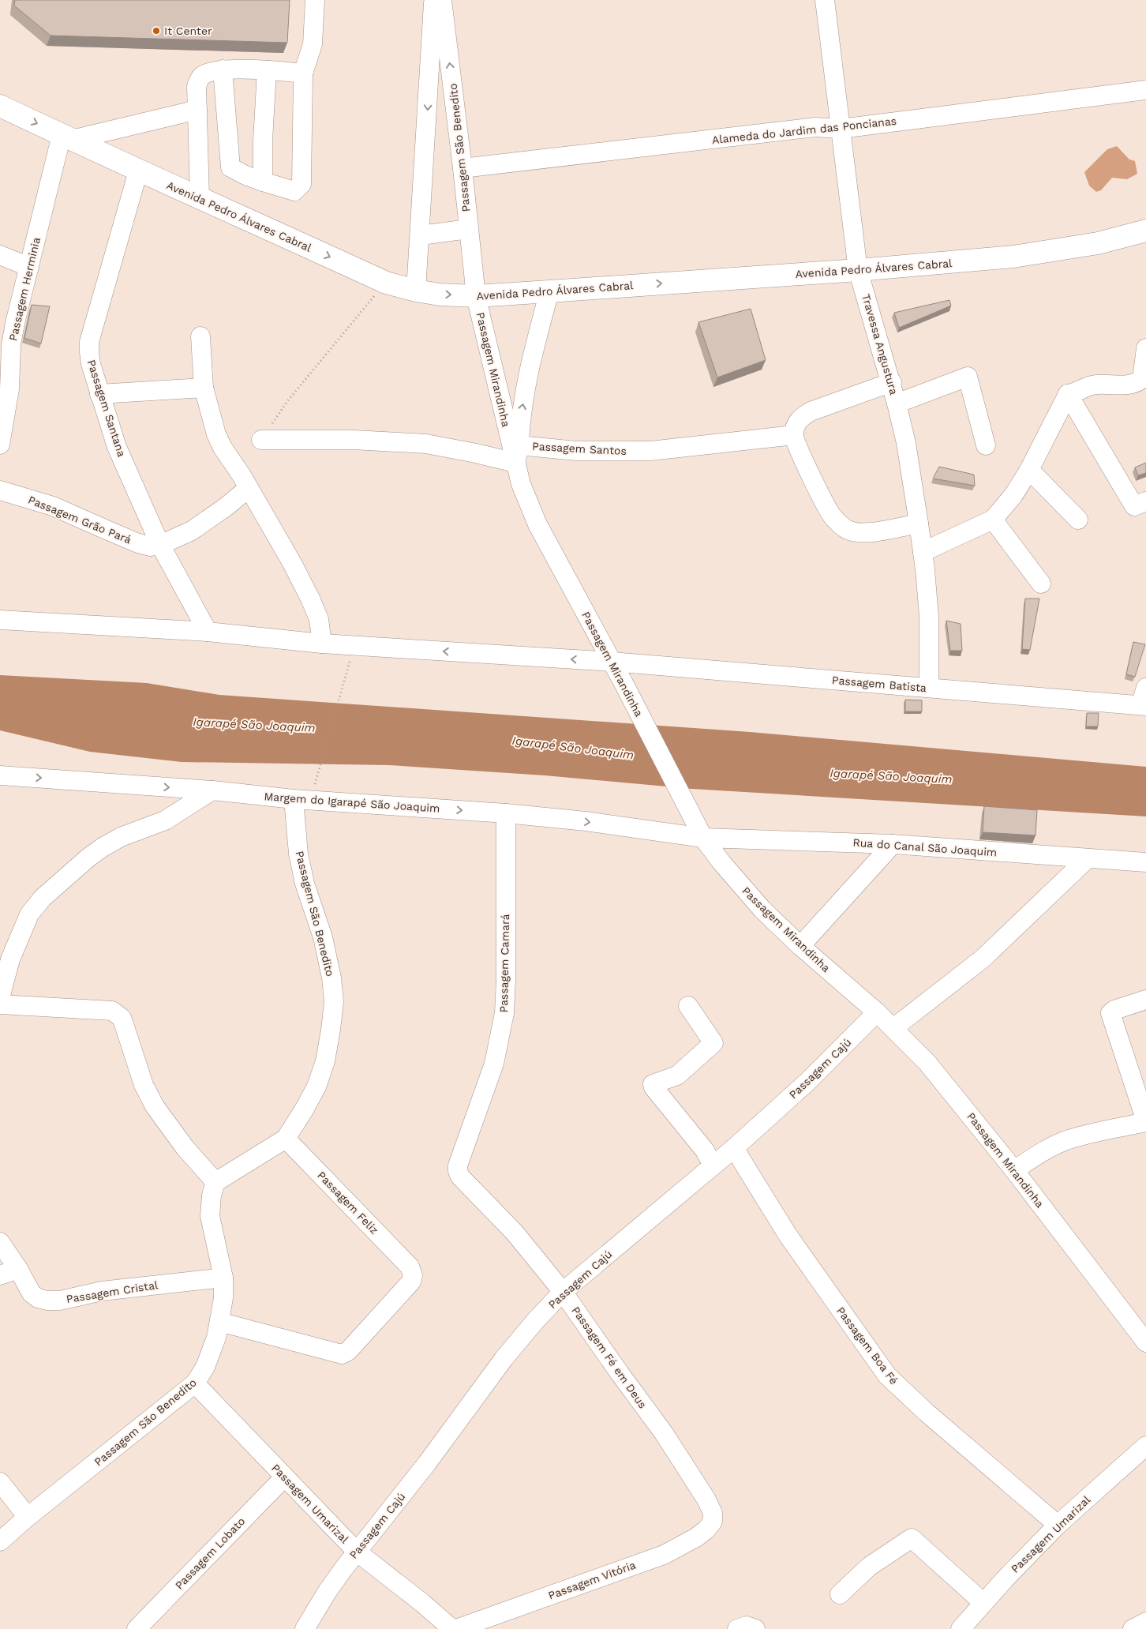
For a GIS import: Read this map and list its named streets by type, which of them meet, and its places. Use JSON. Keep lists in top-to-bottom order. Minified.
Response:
{"streets":{"main road":["Avenida Pedro Álvares Cabral"],"street":["Alameda do Jardim das Poncianas","Passagem São Benedito","Passagem Herminia","Travessa Angustura","Passagem Mirandinha","Passagem Santana","Passagem Santos","Passagem Grão Pará","Passagem Batista","Margem do Igarapé São Joaquim","Rua do Canal São Joaquim","Passagem Camará","Passagem Cajú","Passagem Feliz","Passagem Cristal","Passagem Boa Fé","Passagem Fé em Deus","Passagem Umarizal","Passagem Lobato","Passagem Vitória"]},"crossings":[["Alameda do Jardim das Poncianas","Passagem São Benedito"],["Alameda do Jardim das Poncianas","Travessa Angustura"],["Passagem São Benedito","Avenida Pedro Álvares Cabral"],["Passagem São Benedito","Passagem Mirandinha"],["Passagem São Benedito","Margem do Igarapé São Joaquim"],["Passagem São Benedito","Passagem Feliz"],["Passagem São Benedito","Passagem Cristal"],["Passagem São Benedito","Passagem Umarizal"],["Avenida Pedro Álvares Cabral","Passagem Herminia"],["Avenida Pedro Álvares Cabral","Travessa Angustura"],["Avenida Pedro Álvares Cabral","Passagem Mirandinha"],["Avenida Pedro Álvares Cabral","Passagem Santana"],["Travessa Angustura","Passagem Batista"],["Passagem Mirandinha","Passagem Santos"],["Passagem Mirandinha","Passagem Batista"],["Passagem Mirandinha","Margem do Igarapé São Joaquim"],["Passagem Mirandinha","Rua do Canal São Joaquim"],["Passagem Mirandinha","Passagem Cajú"],["Passagem Santana","Passagem Grão Pará"],["Margem do Igarapé São Joaquim","Rua do Canal São Joaquim"],["Margem do Igarapé São Joaquim","Passagem Camará"],["Passagem Camará","Passagem Fé em Deus"],["Passagem Cajú","Passagem Boa Fé"],["Passagem Cajú","Passagem Fé em Deus"],["Passagem Cajú","Passagem Umarizal"],["Passagem Boa Fé","Passagem Umarizal"],["Passagem Fé em Deus","Passagem Vitória"],["Passagem Umarizal","Passagem Lobato"]],"one_way":["Avenida Pedro Álvares Cabral"],"water":["Igarapé São Joaquim"],"places":["It Center"]}
